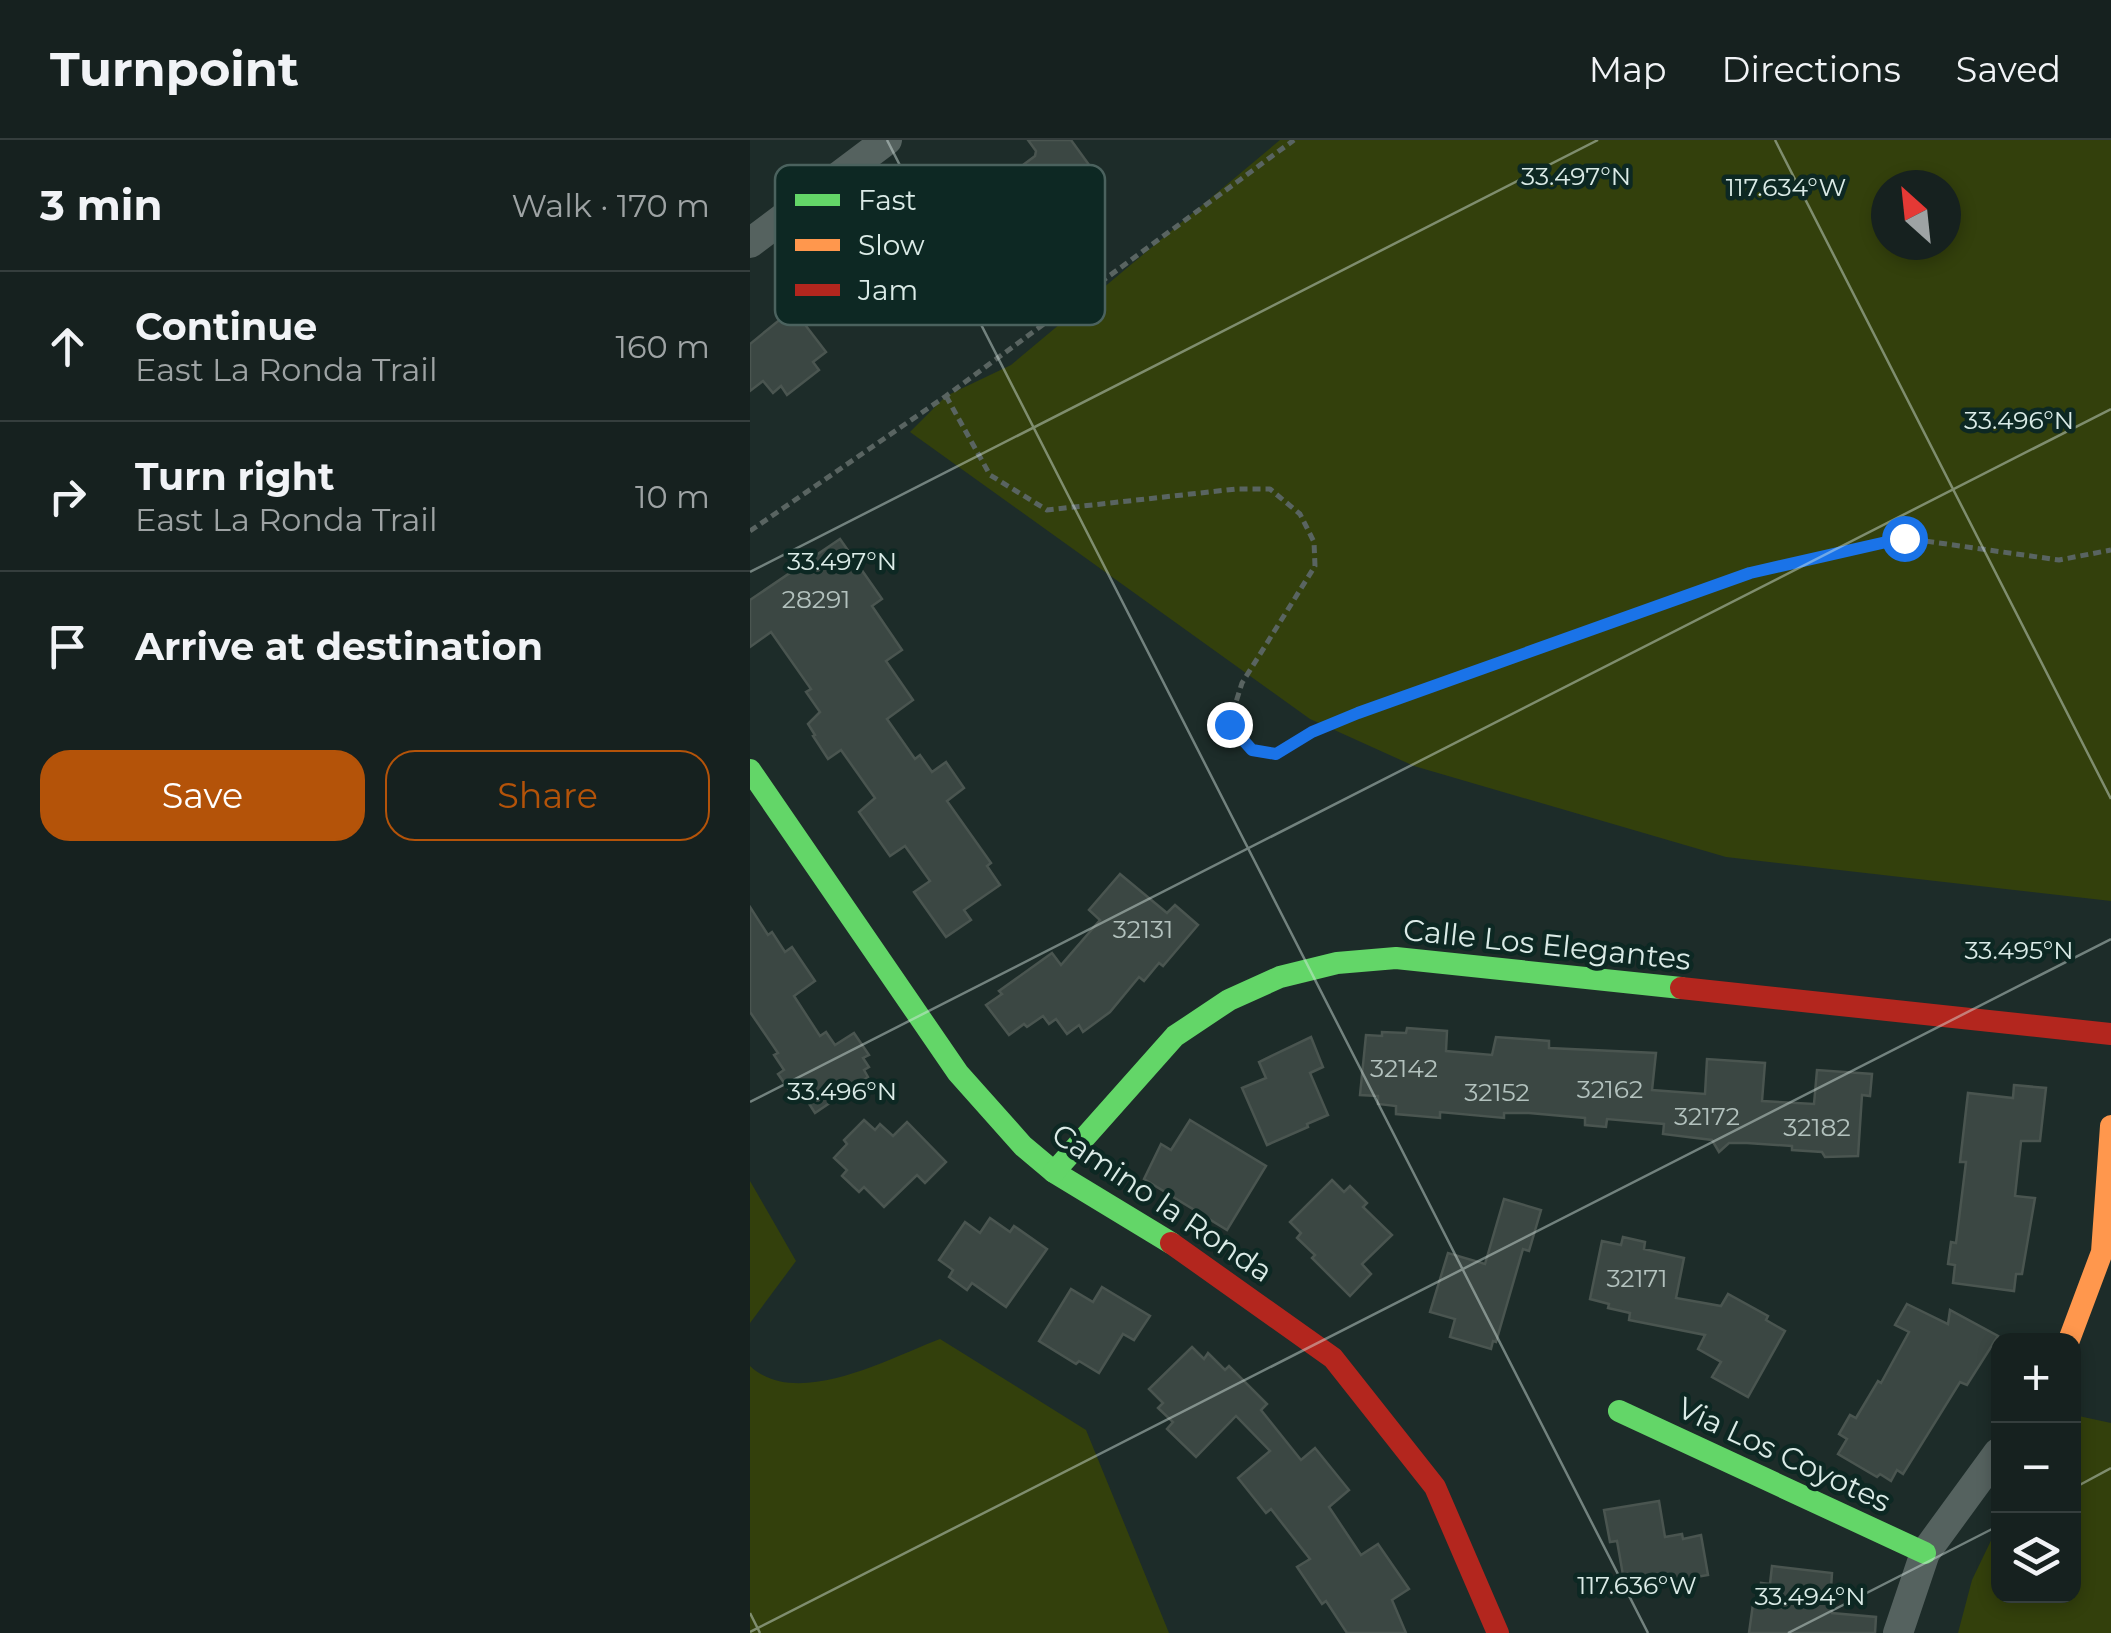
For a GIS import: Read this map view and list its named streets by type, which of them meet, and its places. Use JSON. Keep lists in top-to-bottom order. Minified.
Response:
{"streets":{"street":["Calle Los Elegantes","Camino la Ronda","Via Los Coyotes"]},"crossings":[["Calle Los Elegantes","Camino la Ronda"]],"house_numbers":["28291","32131","32142","32162","32152","32172","32182","32171"],"legend":["Fast","Slow","Jam"],"north":"top left","page":{"header":"Turnpoint","nav":["Map","Directions","Saved"],"heading":["3 min","Walk · 170 m"],"list":[["Continue","East La Ronda Trail","160 m"],["Turn right","East La Ronda Trail","10 m"],"Arrive at destination"],"buttons":["Save","Share"],"map_buttons":["+","−"]},"coordinates":["33.497°N","117.634°W","33.496°N","33.495°N","117.636°W","33.494°N"]}
